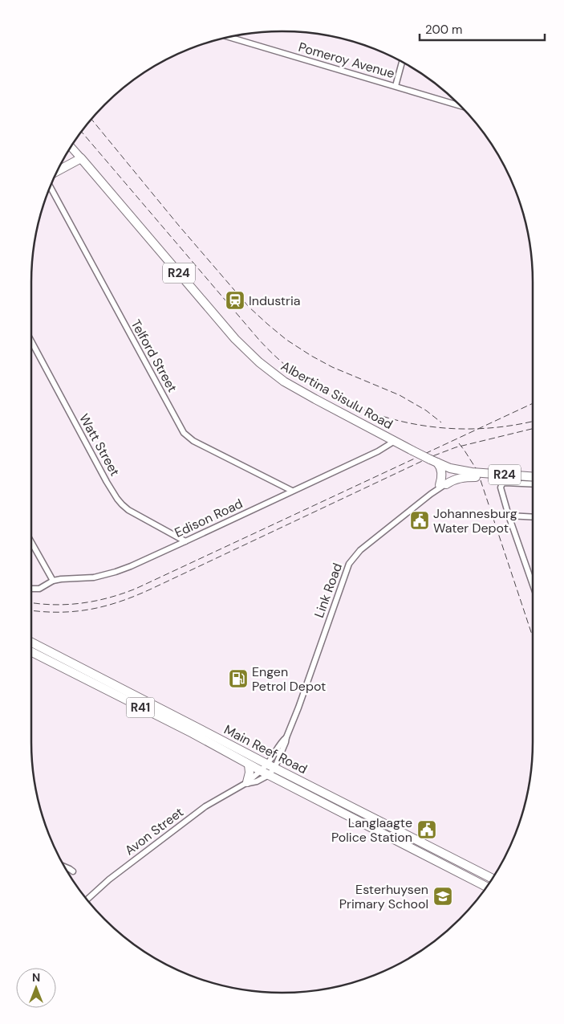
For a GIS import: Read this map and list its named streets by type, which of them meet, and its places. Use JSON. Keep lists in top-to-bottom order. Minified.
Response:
{"streets":{"main road":["R24","Albertina Sisulu Road","R41","Main Reef Road"],"street":["Pomeroy Avenue","Telford Street","Watt Street","Edison Road","Link Road","Avon Street"]},"crossings":[["Telford Street","Edison Road"],["Albertina Sisulu Road","Edison Road"],["Watt Street","Edison Road"],["Link Road","Main Reef Road"],["Main Reef Road","Avon Street"]],"places":{"station":["Industria"],"public building":["Johannesburg Water Depot","Langlaagte Police Station"],"fuel station":["Engen Petrol Depot"],"school or university":["Esterhuysen Primary School"]},"scale_bar":"200 m","north":"top"}
